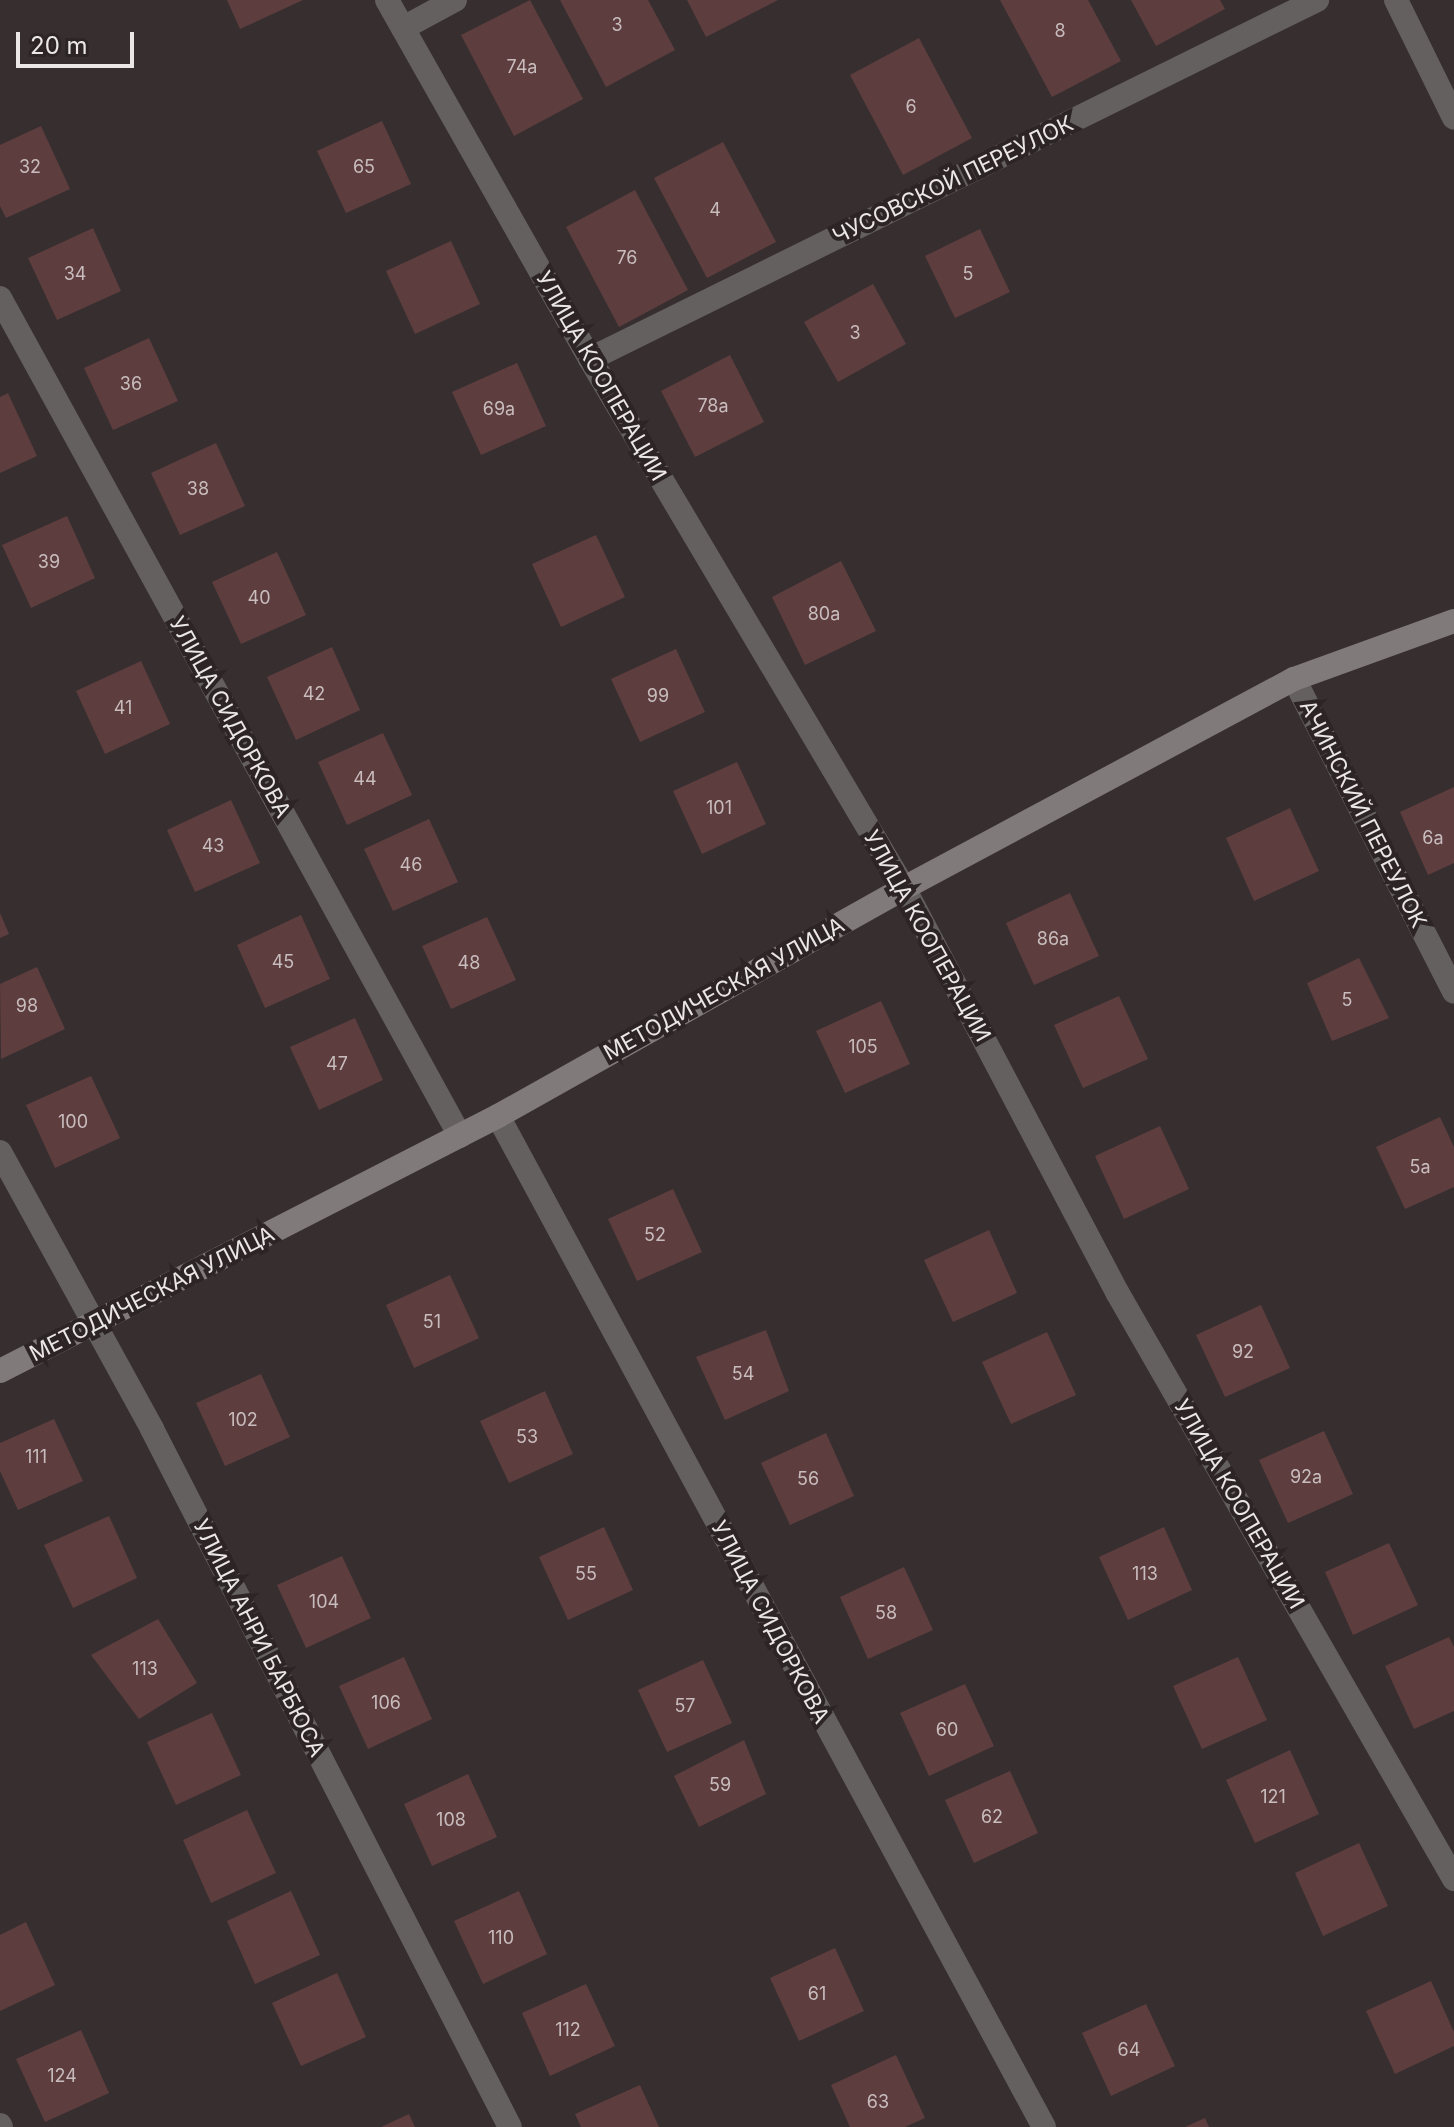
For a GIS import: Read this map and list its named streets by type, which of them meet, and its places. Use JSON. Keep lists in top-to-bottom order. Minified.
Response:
{"streets":{"main road":["МЕТОДИЧЕСКАЯ УЛИЦА"],"street":["ЧУСОВСКОЙ ПЕРЕУЛОК","УЛИЦА КООПЕРАЦИИ","УЛИЦА СИДОРКОВА","АЧИНСКИЙ ПЕРЕУЛОК","УЛИЦА АНРИ БАРБЮСА"]},"crossings":[["ЧУСОВСКОЙ ПЕРЕУЛОК","УЛИЦА КООПЕРАЦИИ"],["УЛИЦА КООПЕРАЦИИ","МЕТОДИЧЕСКАЯ УЛИЦА"],["УЛИЦА СИДОРКОВА","МЕТОДИЧЕСКАЯ УЛИЦА"],["АЧИНСКИЙ ПЕРЕУЛОК","МЕТОДИЧЕСКАЯ УЛИЦА"],["МЕТОДИЧЕСКАЯ УЛИЦА","УЛИЦА АНРИ БАРБЮСА"]],"house_numbers":["3","8","74а","6","32","65","4","76","34","5","3","36","78а","69а","38","39","40","80а","42","99","41","44","101","6а","43","46","86а","45","48","5","98","105","47","100","5а","52","51","92","54","102","53","111","92а","56","55","113","104","58","113","106","57","60","59","121","62","108","110","61","112","64","124","63"],"scale_bar":"20 m"}
